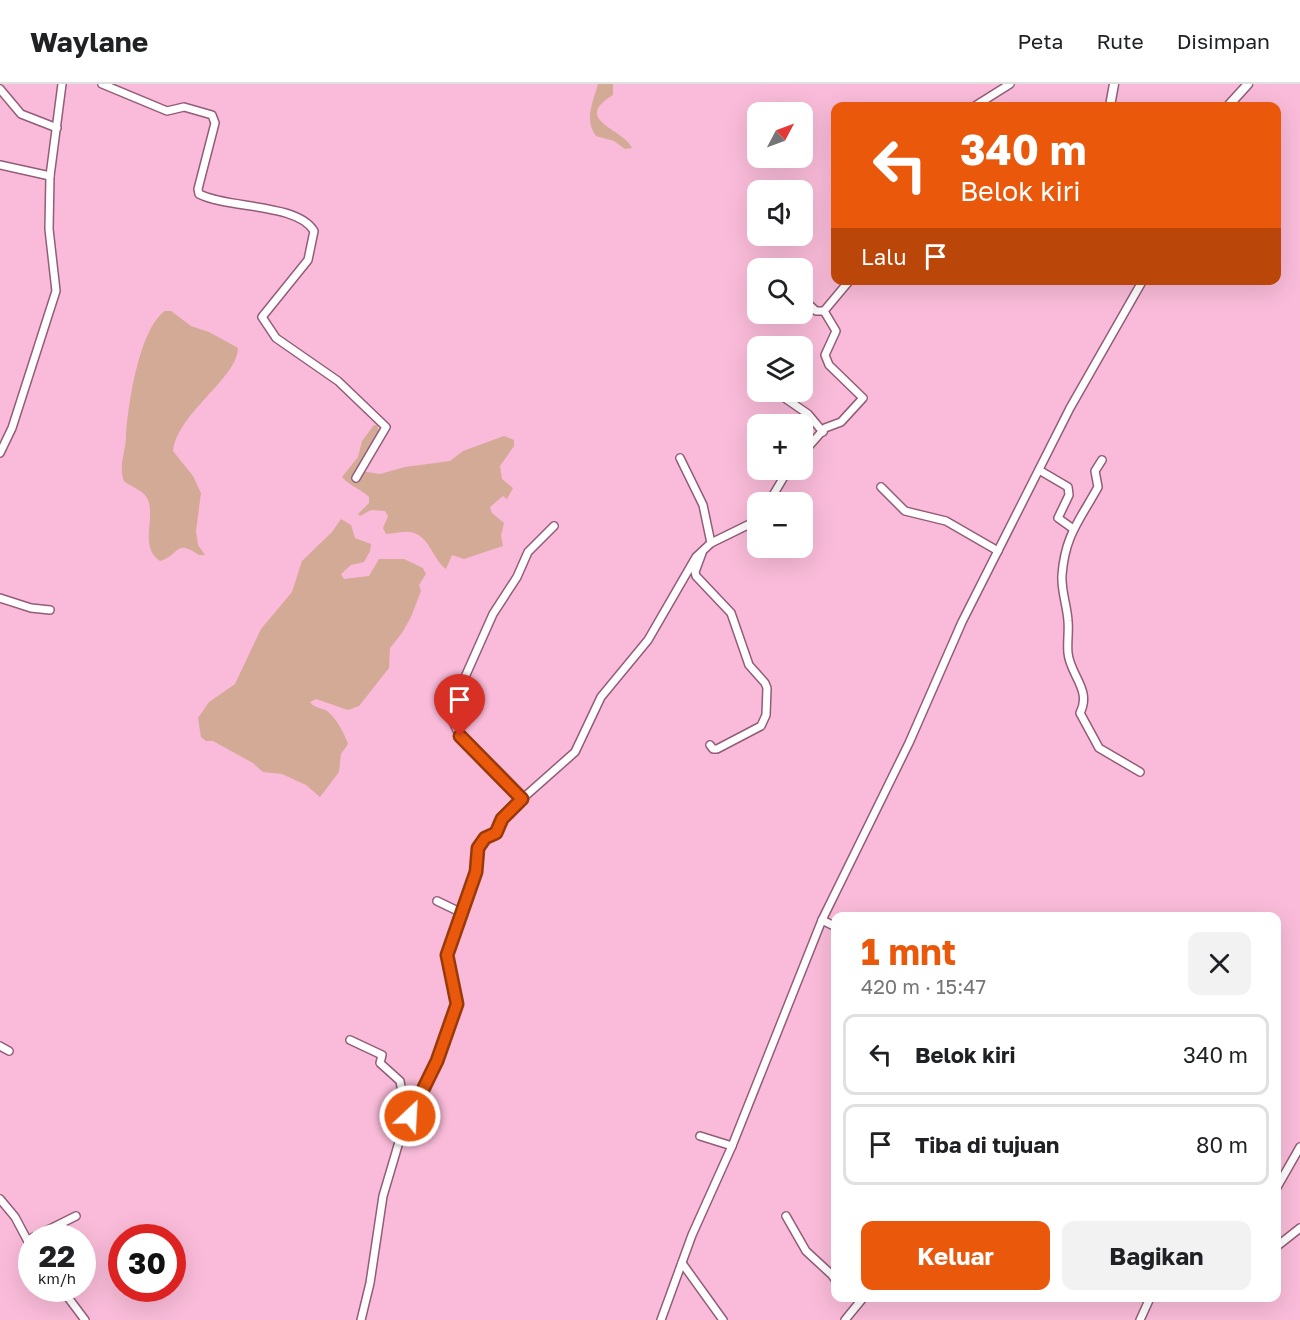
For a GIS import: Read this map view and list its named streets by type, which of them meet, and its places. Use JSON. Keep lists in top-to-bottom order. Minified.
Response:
{"north":"top right","page":{"header":"Waylane","nav":["Peta","Rute","Disimpan"],"map_buttons":["+","−"],"turn":["340 m","Belok kiri"],"then":"Lalu","heading":["1 mnt","420 m · 15:47"],"list":[{"name":"Belok kiri","value":"340 m"},{"name":"Tiba di tujuan","value":"80 m"}],"buttons":["Keluar","Bagikan"],"speed":"22 km/h","limit":"30"}}
